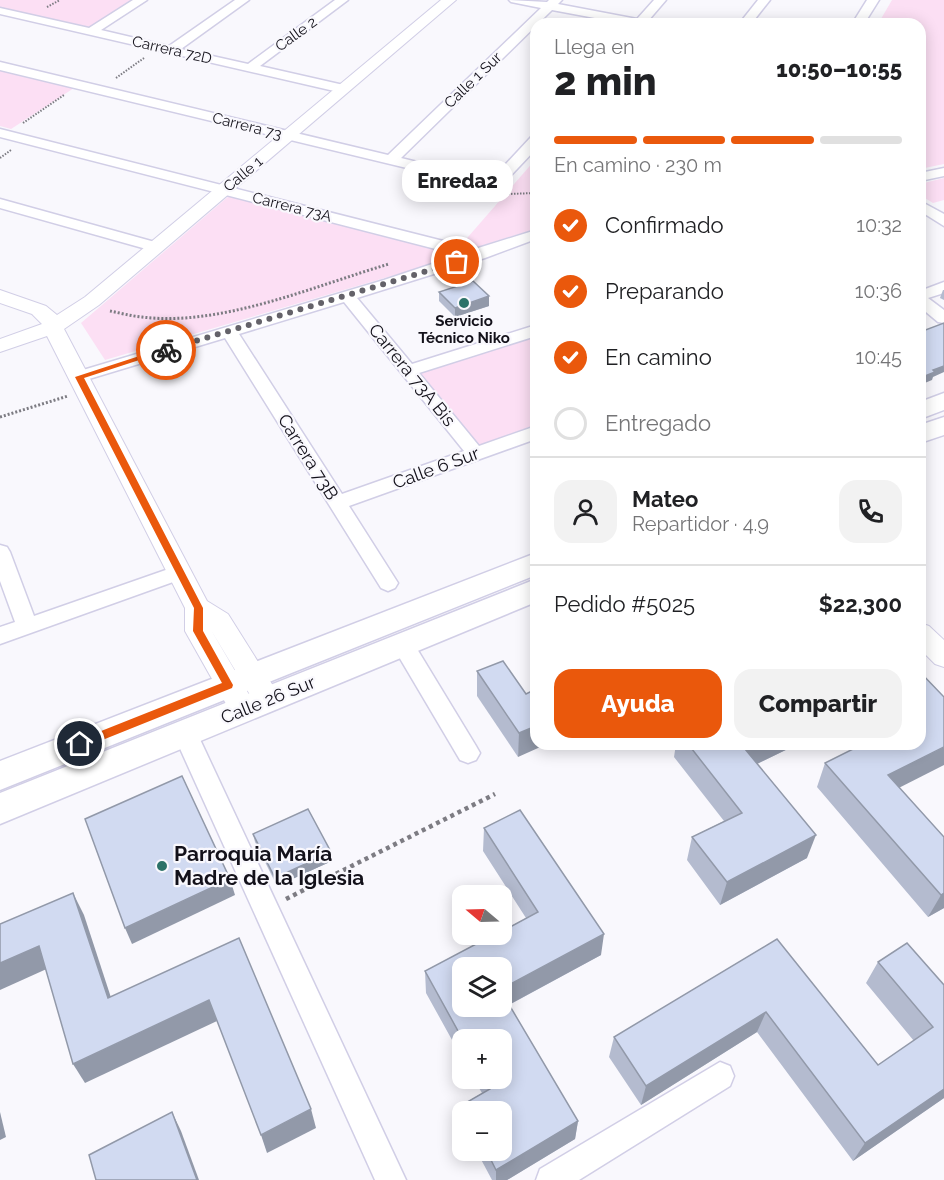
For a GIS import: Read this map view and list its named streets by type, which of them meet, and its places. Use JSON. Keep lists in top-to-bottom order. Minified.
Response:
{"streets":{"main road":["Calle 26 Sur"],"street":["Calle 2","Carrera 72D","Calle 1 Sur","Carrera 73","Calle 1","Carrera 73A","Carrera 73A Bis","Carrera 73B","Calle 6 Sur"]},"crossings":[["Calle 2","Carrera 72D"],["Carrera 72D","Calle 1"],["Calle 1 Sur","Carrera 73"],["Carrera 73","Calle 1"],["Calle 1","Carrera 73A"],["Carrera 73A Bis","Calle 6 Sur"],["Carrera 73B","Calle 6 Sur"]],"places":["Enreda2","Servicio Técnico Niko","Parroquia María Madre de la Iglesia"],"north":"left","page":{"heading":["2 min","Llega en","10:50–10:55"],"panel":["Mateo","Repartidor · 4.9","Pedido #5025","$22,300"],"bar":"En camino · 230 m","bubble":"Enreda2","list":[["Confirmado","10:32"],["Preparando","10:36"],["En camino","10:45"],"Entregado"],"buttons":["Ayuda","Compartir"],"map_buttons":["+","−"]}}
